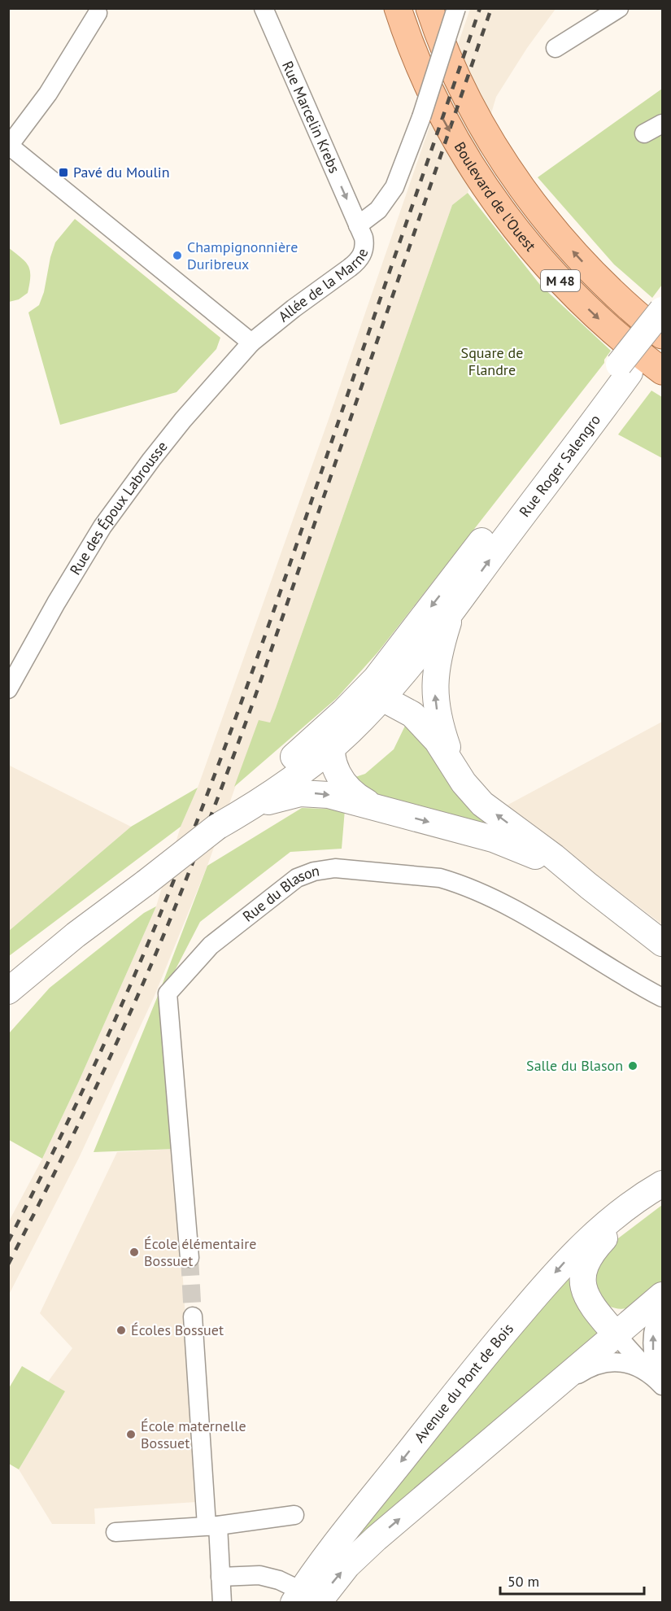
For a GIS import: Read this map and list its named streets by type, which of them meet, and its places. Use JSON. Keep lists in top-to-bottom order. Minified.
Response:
{"streets":{"main road":["Boulevard de l'Ouest","M 48","Rue Roger Salengro","Avenue du Pont de Bois"],"street":["Rue Marcelin Krebs","Allée de la Marne","Rue des Époux Labrousse","Rue du Blason"]},"crossings":[["Rue Marcelin Krebs","Allée de la Marne"],["Allée de la Marne","Rue des Époux Labrousse"]],"one_way":["Rue Marcelin Krebs"],"parks":["Square de Flandre"],"places":{"transit":["Pavé du Moulin"],"other":["Champignonnière Duribreux","Salle du Blason","École élémentaire Bossuet","Écoles Bossuet","École maternelle Bossuet"]},"scale_bar":"50 m"}
